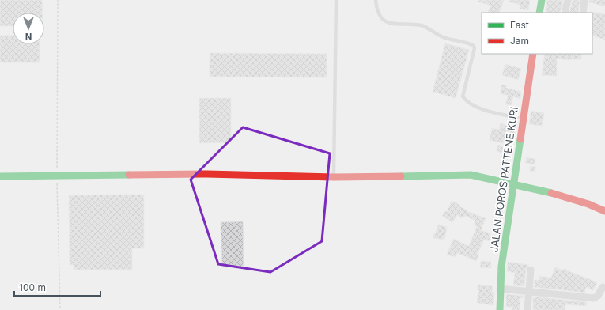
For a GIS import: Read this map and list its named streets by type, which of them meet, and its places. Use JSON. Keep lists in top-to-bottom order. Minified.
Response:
{"streets":{"street":["JALAN POROS PATTENE KURI"]},"legend":["Fast","Jam"],"scale_bar":"100 m","north":"bottom"}
